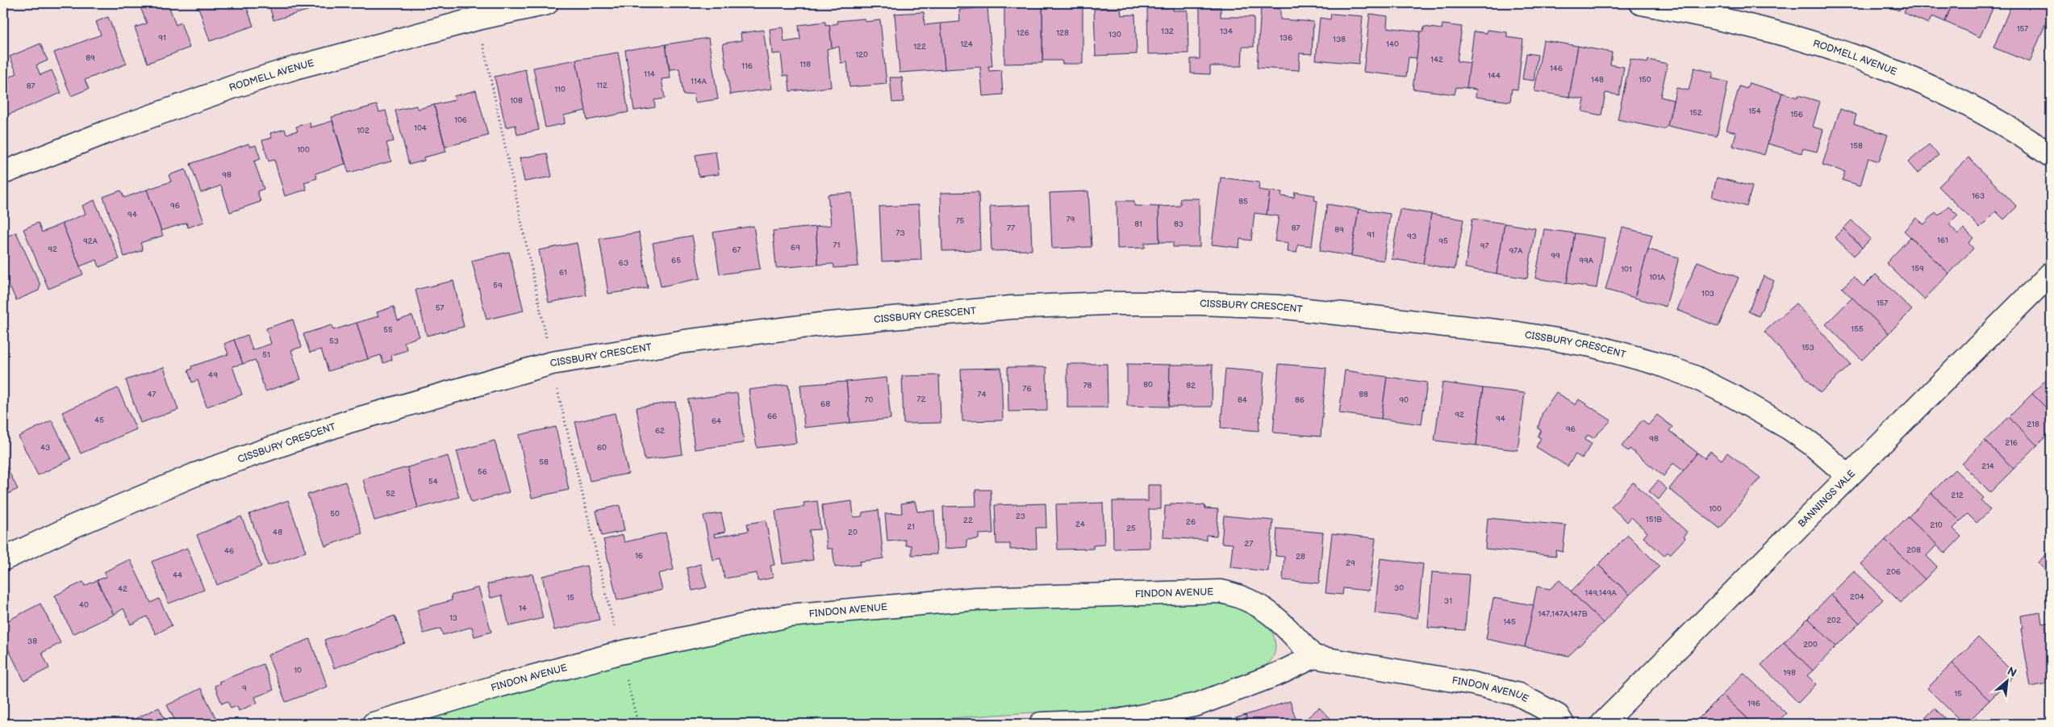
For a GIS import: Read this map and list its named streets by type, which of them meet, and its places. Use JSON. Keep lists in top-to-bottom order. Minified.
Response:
{"streets":{"street":["RODMELL AVENUE","CISSBURY CRESCENT","BANNINGS VALE","FINDON AVENUE"]},"crossings":[["CISSBURY CRESCENT","BANNINGS VALE"]],"house_numbers":["157","132","134","126","128","130","91","136","138","124","140","122","120","89","142","118","116","146","114","144","148","150","114A","112","87","110","108","154","152","156","106","104","102","158","100","98","163","85","96","94","79","75","81","83","77","87","89","73","91","93","161","92A","95","71","97","69","92","67","97A","99","65","99A","63","159","101","61","101A","59","103","157","57","155","55","53","153","51","49","80","78","82","76","47","74","88","72","70","84","86","90","68","92","66","94","45","64","218","96","62","98","216","43","60","58","214","56","54","52","212","100","50","23","151B","22","26","24","210","21","25","48","20","27","208","46","16","28","29","206","44","30","42","149,149A","204","15","31","40","14","147,147A,147B","13","202","145","38","200","10","198","9","15","196"],"north":"top right"}
